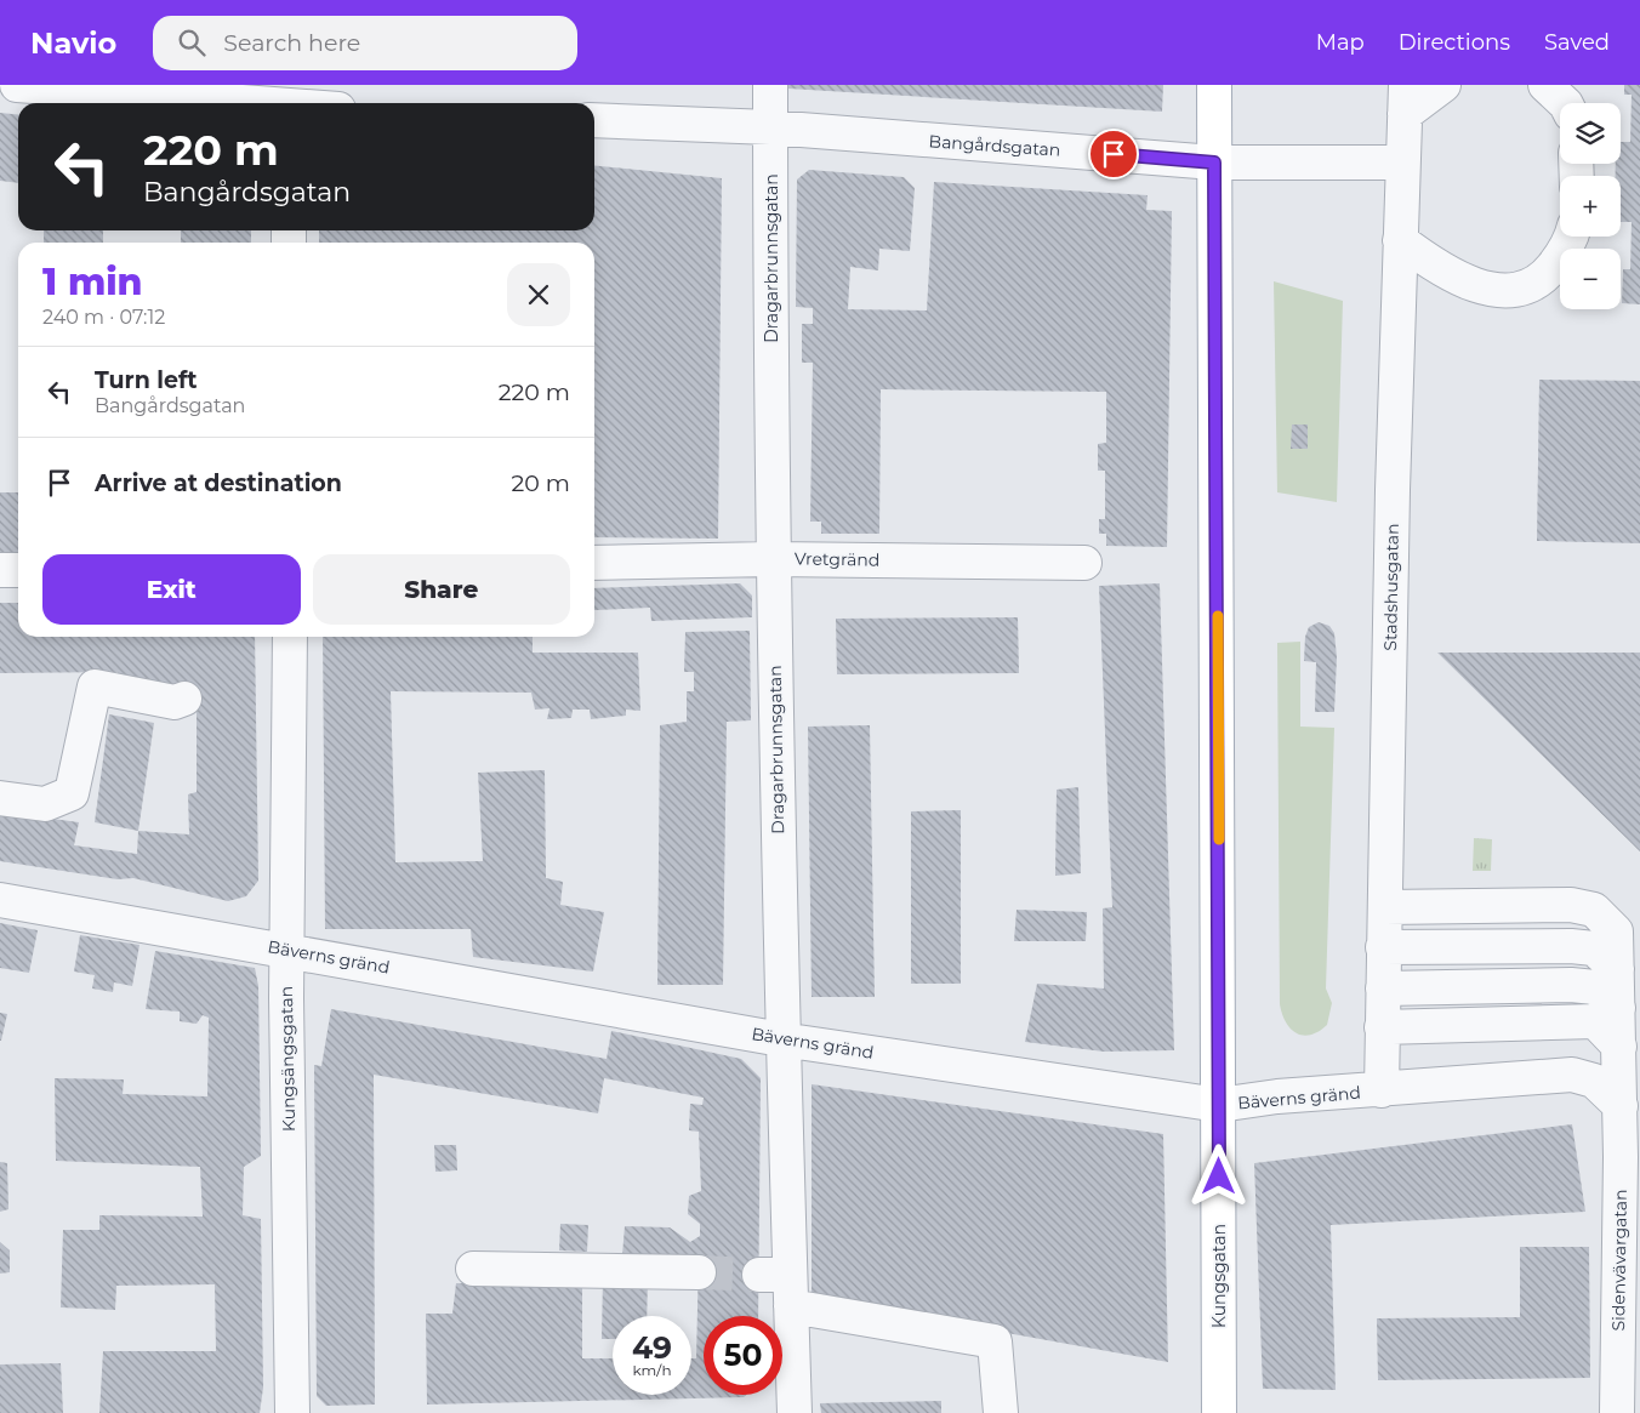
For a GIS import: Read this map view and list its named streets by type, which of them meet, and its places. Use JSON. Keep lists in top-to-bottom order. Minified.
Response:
{"streets":{"main road":["Kungsgatan"],"street":["Bangårdsgatan","Dragarbrunnsgatan","Vretgränd","Stadshusgatan","Bäverns gränd","Kungsängsgatan","Sidenvävargatan"]},"crossings":[["Bangårdsgatan","Dragarbrunnsgatan"],["Bangårdsgatan","Stadshusgatan"],["Bangårdsgatan","Kungsgatan"],["Dragarbrunnsgatan","Vretgränd"],["Dragarbrunnsgatan","Bäverns gränd"],["Stadshusgatan","Bäverns gränd"],["Stadshusgatan","Sidenvävargatan"],["Bäverns gränd","Kungsängsgatan"],["Bäverns gränd","Sidenvävargatan"],["Bäverns gränd","Kungsgatan"]],"page":{"header":"Navio","search":"Search here","nav":["Map","Directions","Saved"],"map_buttons":["+","−"],"turn":["220 m","Bangårdsgatan"],"heading":["1 min","240 m · 07:12"],"list":[{"name":"Turn left","note":"Bangårdsgatan","value":"220 m"},{"name":"Arrive at destination","value":"20 m"}],"buttons":["Exit","Share"],"speed":"49 km/h","limit":"50"}}
